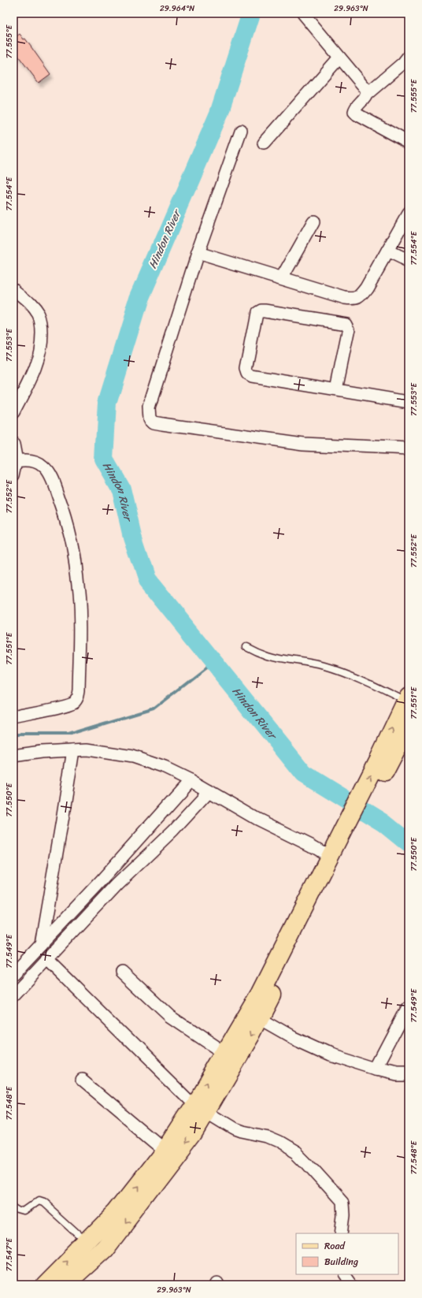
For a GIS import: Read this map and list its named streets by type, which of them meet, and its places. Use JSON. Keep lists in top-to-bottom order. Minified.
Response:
{"water":["Hindon River"],"legend":["Road","Building"],"coordinates":["29.964°N","29.963°N","77.555°E","77.554°E","77.553°E","77.552°E","77.551°E","77.550°E","77.549°E","77.548°E","77.547°E"]}
